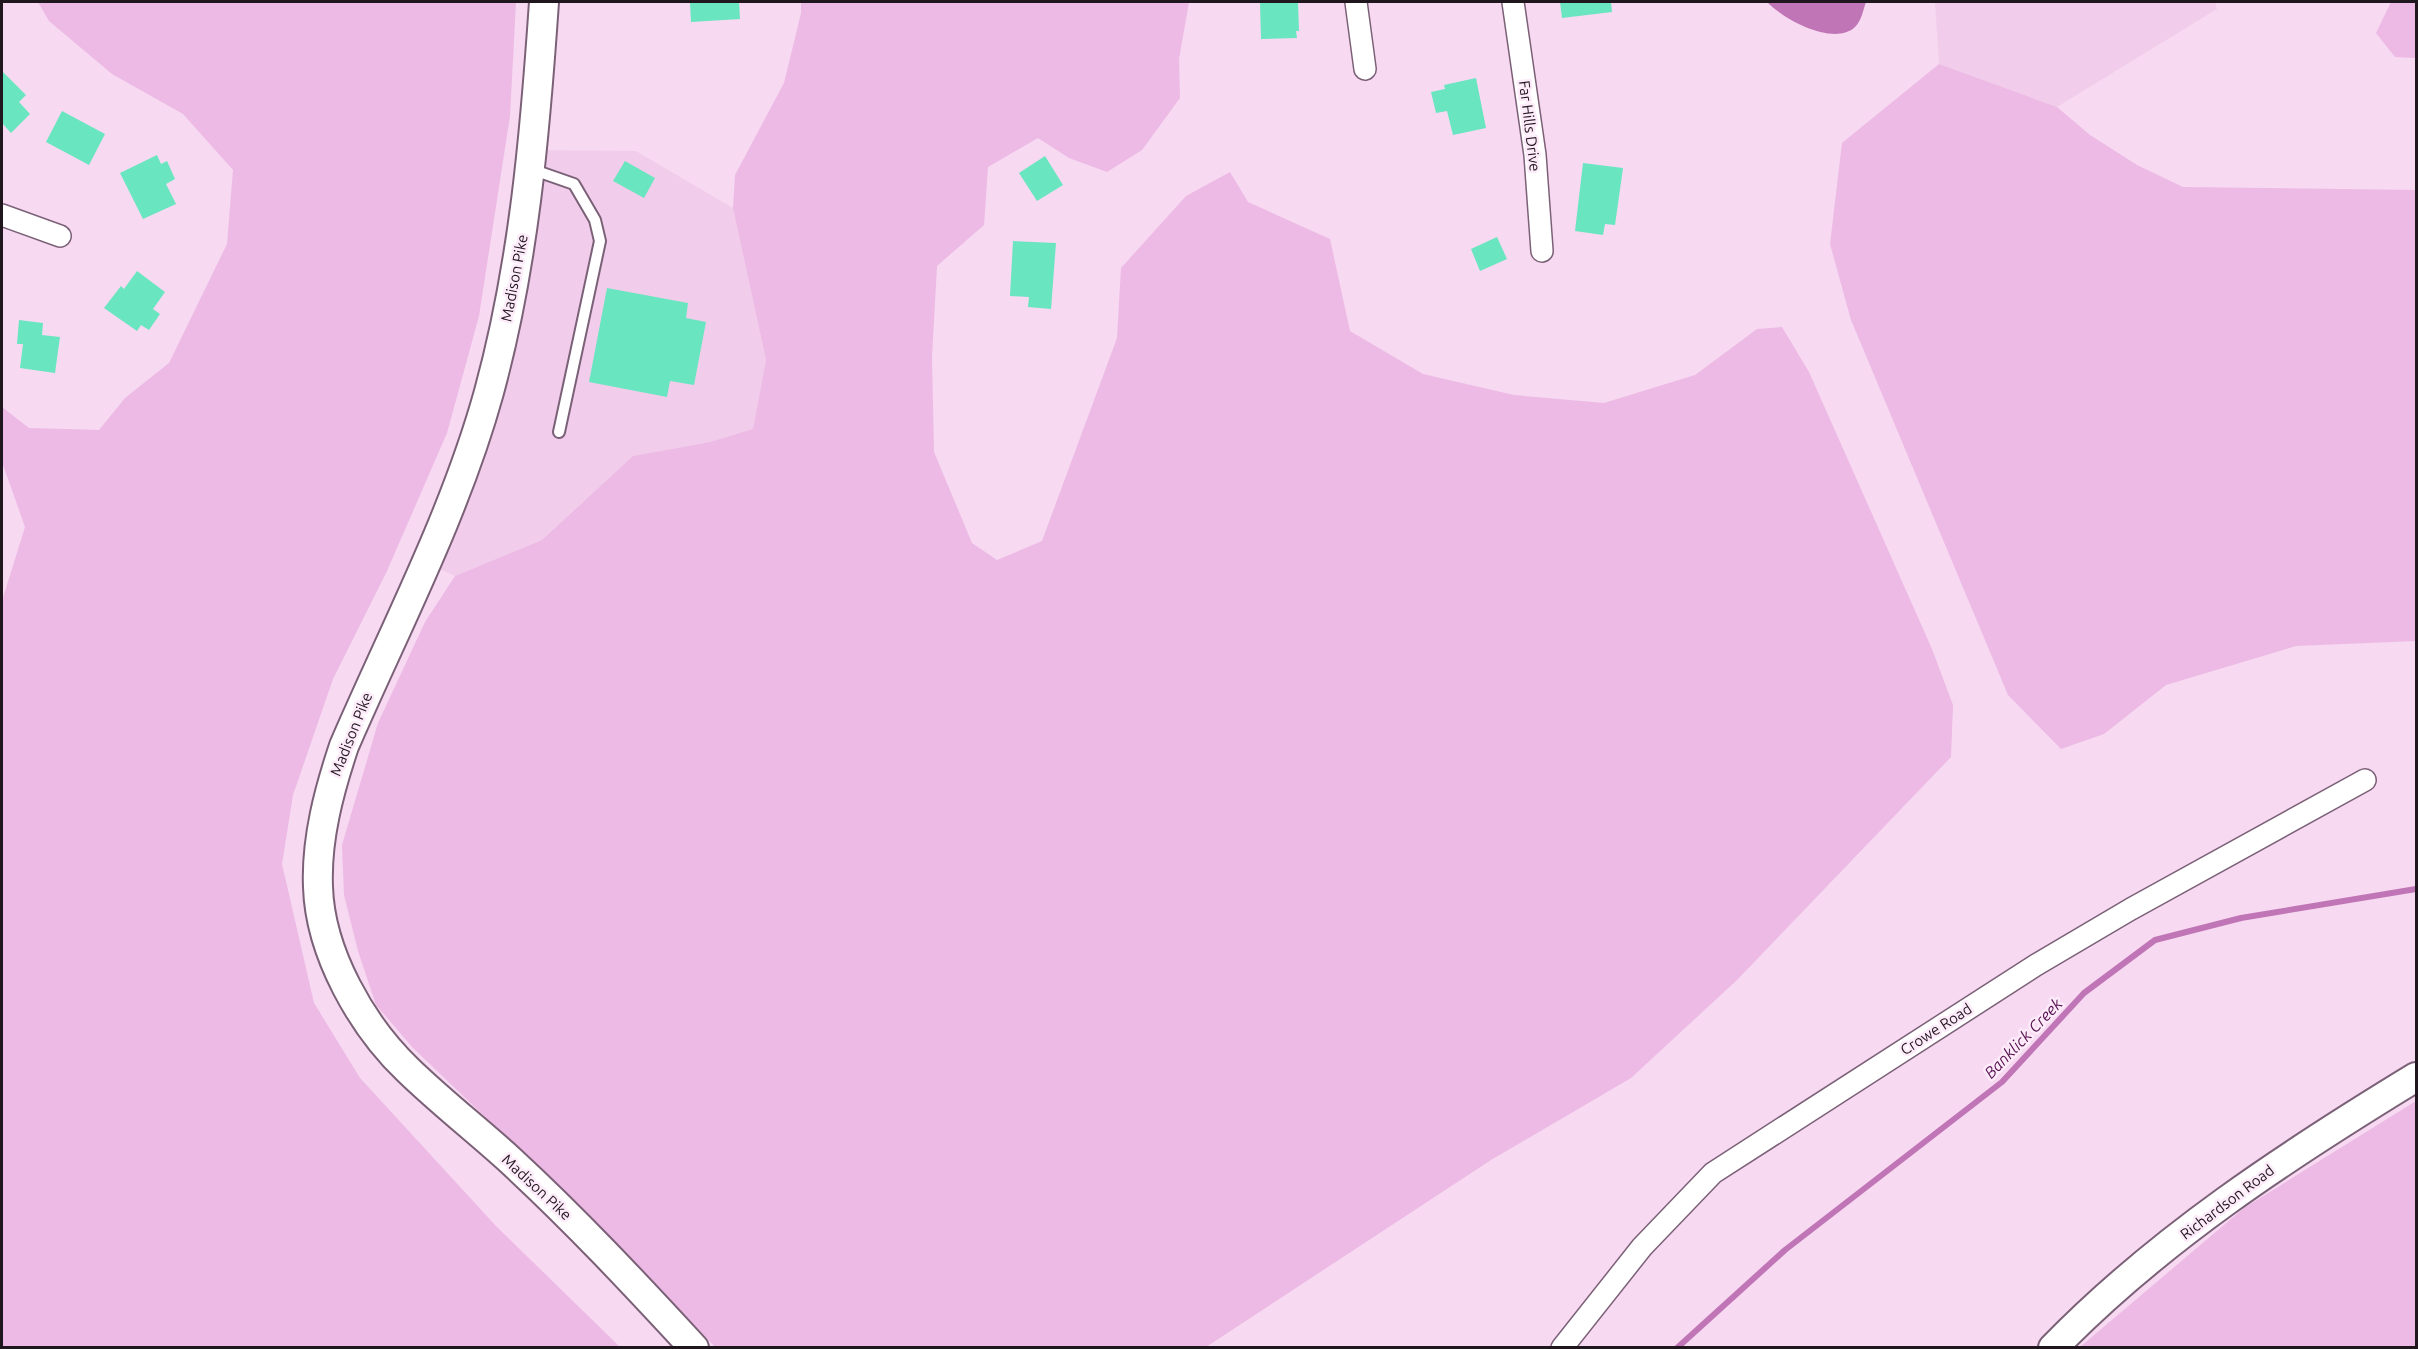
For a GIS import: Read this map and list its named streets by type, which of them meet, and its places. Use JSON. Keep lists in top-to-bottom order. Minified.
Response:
{"streets":{"street":["Far Hills Drive","Madison Pike","Crowe Road","Richardson Road"]},"water":["Banklick Creek"]}
